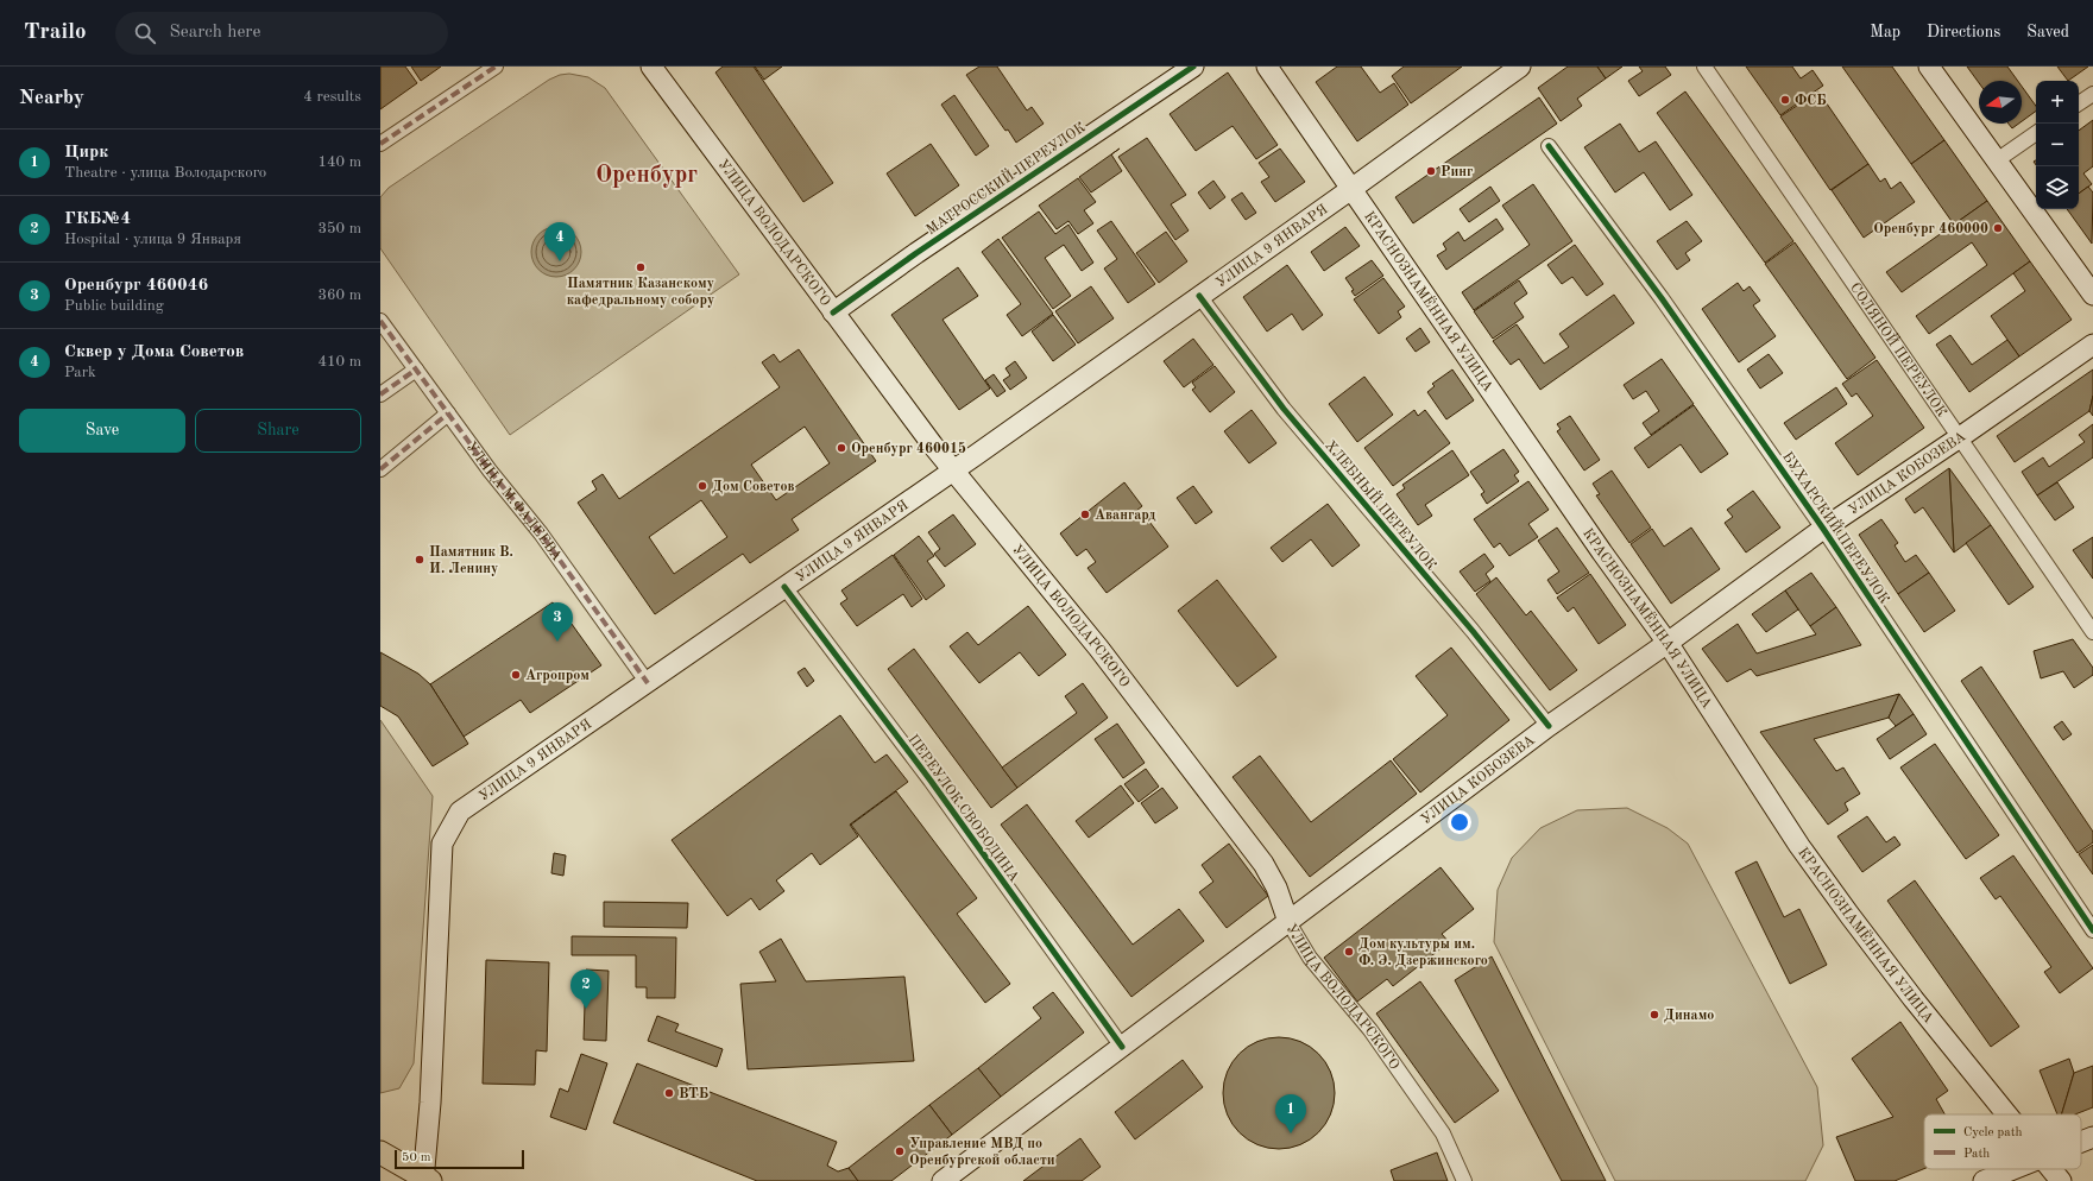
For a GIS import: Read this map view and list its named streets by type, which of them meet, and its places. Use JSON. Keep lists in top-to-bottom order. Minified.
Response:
{"streets":{"main road":["МАТРОССКИЙ ПЕРЕУЛОК","УЛИЦА ВОЛОДАРСКОГО","УЛИЦА 9 ЯНВАРЯ","КРАСНОЗНАМЁННАЯ УЛИЦА","УЛИЦА КОБОЗЕВА"],"street":["СОЛЯНОЙ ПЕРЕУЛОК","УЛИЦА М.ФАДЕЕВА","ХЛЕБНЫЙ ПЕРЕУЛОК","БУХАРСКИЙ ПЕРЕУЛОК","ПЕРЕУЛОК СВОБОДИНА"]},"crossings":[["МАТРОССКИЙ ПЕРЕУЛОК","УЛИЦА ВОЛОДАРСКОГО"],["УЛИЦА ВОЛОДАРСКОГО","УЛИЦА 9 ЯНВАРЯ"],["УЛИЦА ВОЛОДАРСКОГО","УЛИЦА КОБОЗЕВА"],["УЛИЦА 9 ЯНВАРЯ","КРАСНОЗНАМЁННАЯ УЛИЦА"],["УЛИЦА 9 ЯНВАРЯ","УЛИЦА М.ФАДЕЕВА"],["УЛИЦА 9 ЯНВАРЯ","ХЛЕБНЫЙ ПЕРЕУЛОК"],["УЛИЦА 9 ЯНВАРЯ","ПЕРЕУЛОК СВОБОДИНА"],["КРАСНОЗНАМЁННАЯ УЛИЦА","УЛИЦА КОБОЗЕВА"],["СОЛЯНОЙ ПЕРЕУЛОК","УЛИЦА КОБОЗЕВА"],["УЛИЦА КОБОЗЕВА","ХЛЕБНЫЙ ПЕРЕУЛОК"],["УЛИЦА КОБОЗЕВА","БУХАРСКИЙ ПЕРЕУЛОК"],["УЛИЦА КОБОЗЕВА","ПЕРЕУЛОК СВОБОДИНА"]],"districts":["Оренбург"],"places":["ФСБ","Ринг","Оренбург 460000","Памятник Казанскому кафедральному собору","Оренбург 460015","Дом Советов","Авангард","Памятник В. И. Ленину","Агропром","Дом культуры им. Ф. Э. Дзержинского","Динамо","ВТБ","Управление МВД по Оренбургской области"],"legend":["Cycle path","Path"],"scale_bar":"50 m","north":"left","page":{"header":"Trailo","search":"Search here","nav":["Map","Directions","Saved"],"heading":["Nearby","4 results"],"map_buttons":["+","−"],"list":[{"mark":"1","name":"Цирк","note":"Theatre · улица Володарского","value":"140 m"},{"mark":"2","name":"ГКБ№4","note":"Hospital · улица 9 Января","value":"350 m"},{"mark":"3","name":"Оренбург 460046","note":"Public building","value":"360 m"},{"mark":"4","name":"Сквер у Дома Советов","note":"Park","value":"410 m"}],"pins":["4","3","2","1"],"buttons":["Save","Share"],"scale":"50 m"}}
